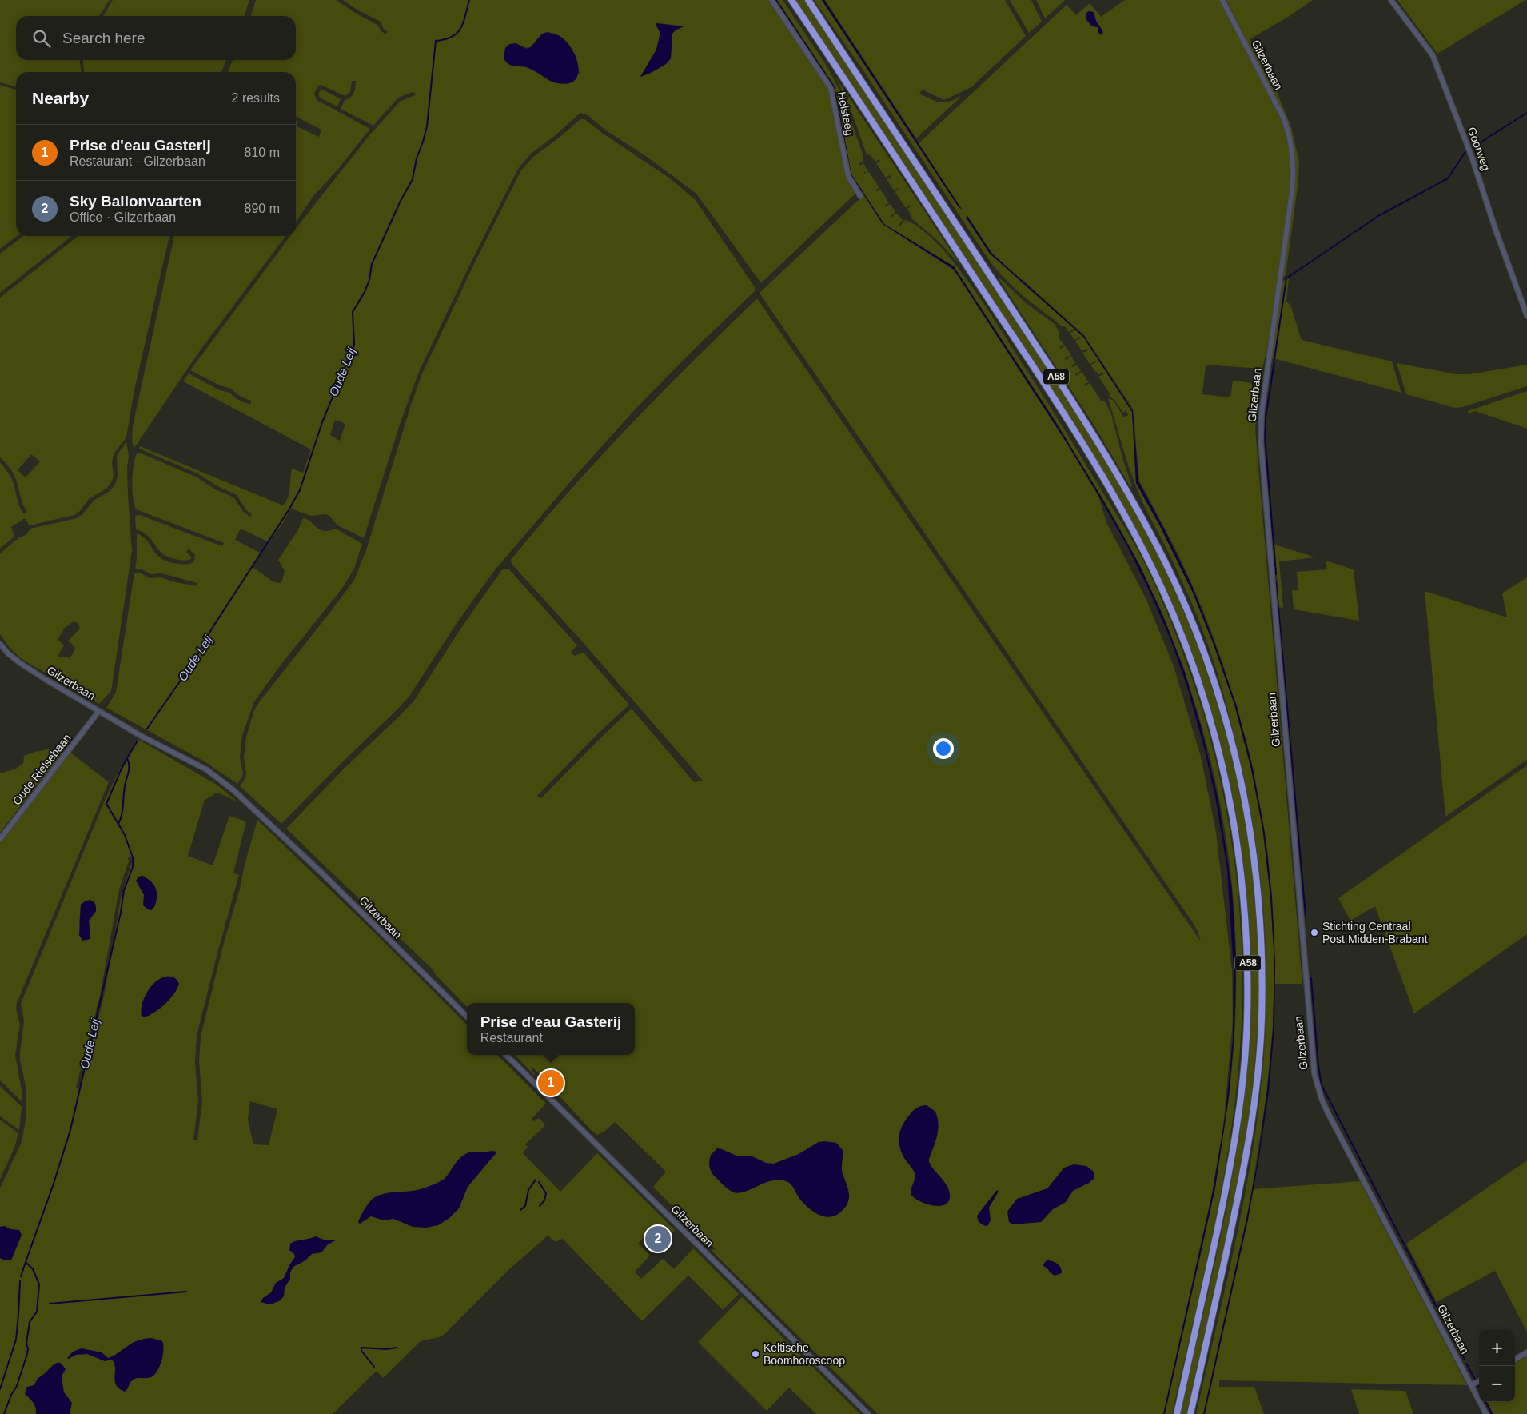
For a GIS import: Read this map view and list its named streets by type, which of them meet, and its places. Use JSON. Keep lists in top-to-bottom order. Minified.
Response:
{"streets":{"highway":["A58"],"street":["Gilzerbaan","Heisteeg","Goorweg","Oude Rielsebaan"]},"crossings":[["Gilzerbaan","Oude Rielsebaan"]],"water":["Oude Leij"],"places":["Stichting Centraal Post Midden-Brabant","Keltische Boomhoroscoop"],"page":{"search":"Search here","heading":["Nearby","2 results"],"list":[{"mark":"1","name":"Prise d'eau Gasterij","note":"Restaurant · Gilzerbaan","value":"810 m"},{"mark":"2","name":"Sky Ballonvaarten","note":"Office · Gilzerbaan","value":"890 m"}],"popup":["Prise d'eau Gasterij","Restaurant"],"pins":["1","2"],"map_buttons":["+","−"]}}
